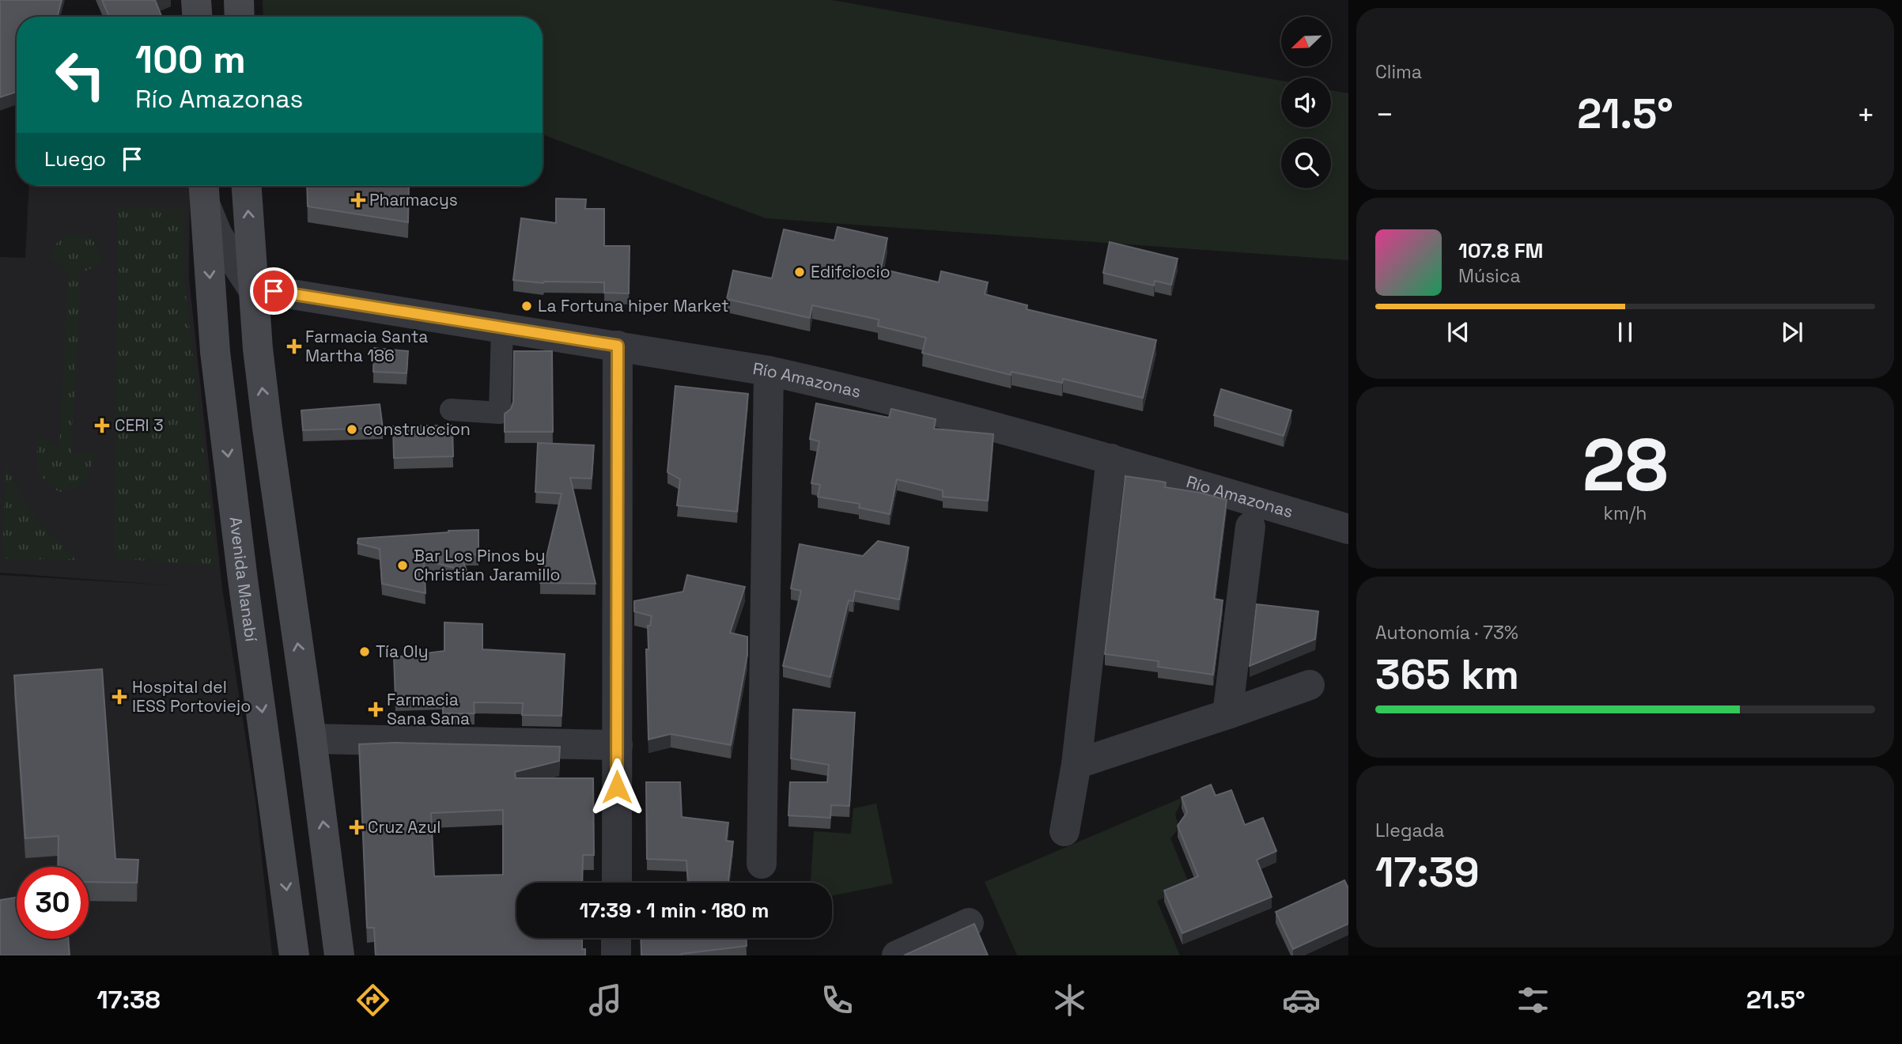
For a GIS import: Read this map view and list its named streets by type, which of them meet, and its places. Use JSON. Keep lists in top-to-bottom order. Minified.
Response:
{"streets":{"main road":["Avenida Manabí"],"street":["Río Amazonas"]},"crossings":[["Río Amazonas","Avenida Manabí"]],"places":{"health":["Pharmacys","Farmacia Santa Martha 186","CERI 3","Hospital del IESS Portoviejo","Farmacia Sana Sana","Cruz Azul"],"other":["Edifciocio","La Fortuna hiper Market","construccion","Bar Los Pinos by Christian Jaramillo","Tía Oly"]},"north":"bottom left","page":{"tile":["Clima",["28","km/h"],["Autonomía · 73%","365 km"],["Llegada","17:39"]],"turn":["100 m","Río Amazonas"],"heat":["−","21.5°","+"],"then":"Luego","song":["107.8 FM","Música"],"limit":"30","trip":"17:39 · 1 min · 180 m","tabs":["17:38","21.5°"]}}
